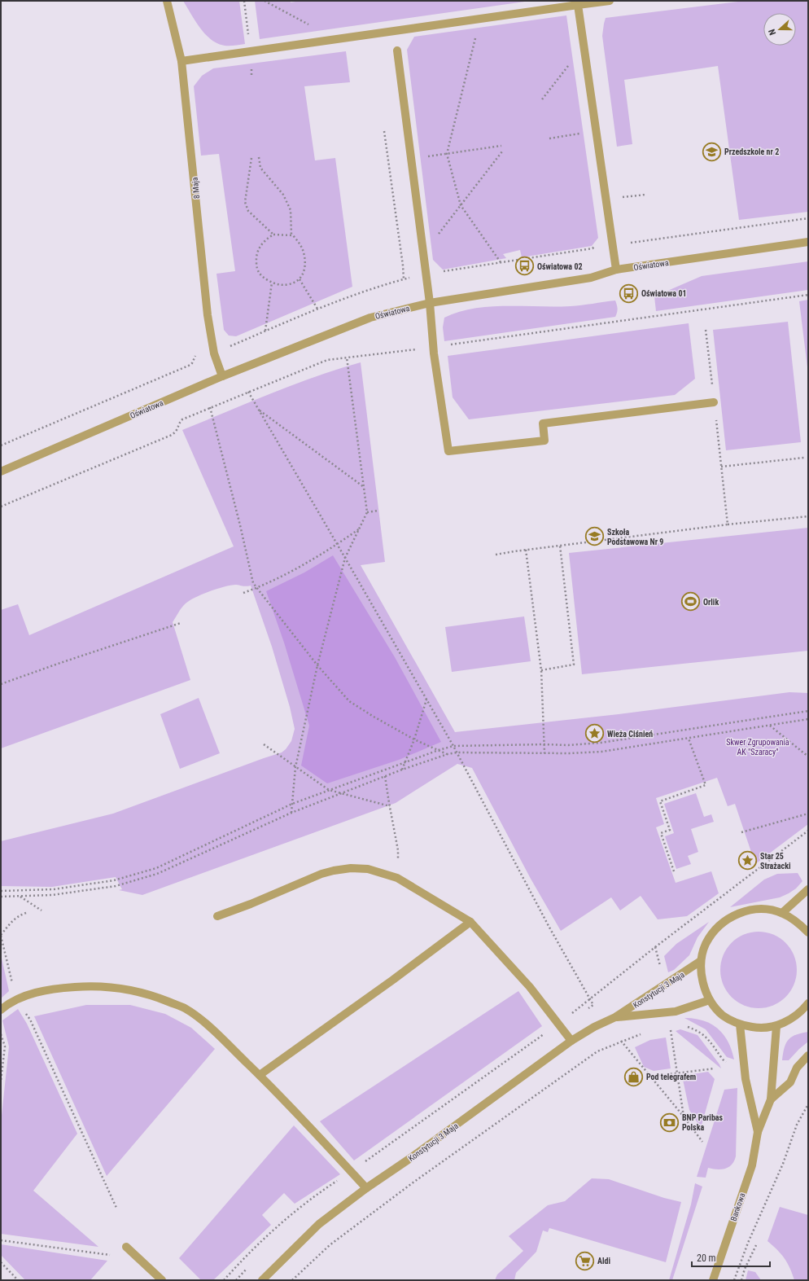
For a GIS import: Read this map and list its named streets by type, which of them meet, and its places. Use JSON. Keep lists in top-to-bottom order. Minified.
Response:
{"streets":{"street":["8 Maja","Oświatowa","Konstytucji 3 Maja","Bankowa"]},"crossings":[["8 Maja","Oświatowa"]],"parks":["Skwer Zgrupowania AK \"Szaracy\""],"places":{"school or university":["Przedszkole nr 2","Szkoła Podstawowa Nr 9"],"bus stop":["Oświatowa 02","Oświatowa 01"],"sports":["Orlik"],"place":["Wieża Ciśnień","Star 25 Strażacki"],"shop":["Pod telegrafem"],"bank":["BNP Paribas Polska"],"supermarket":["Aldi"]},"scale_bar":"20 m","north":"left"}
